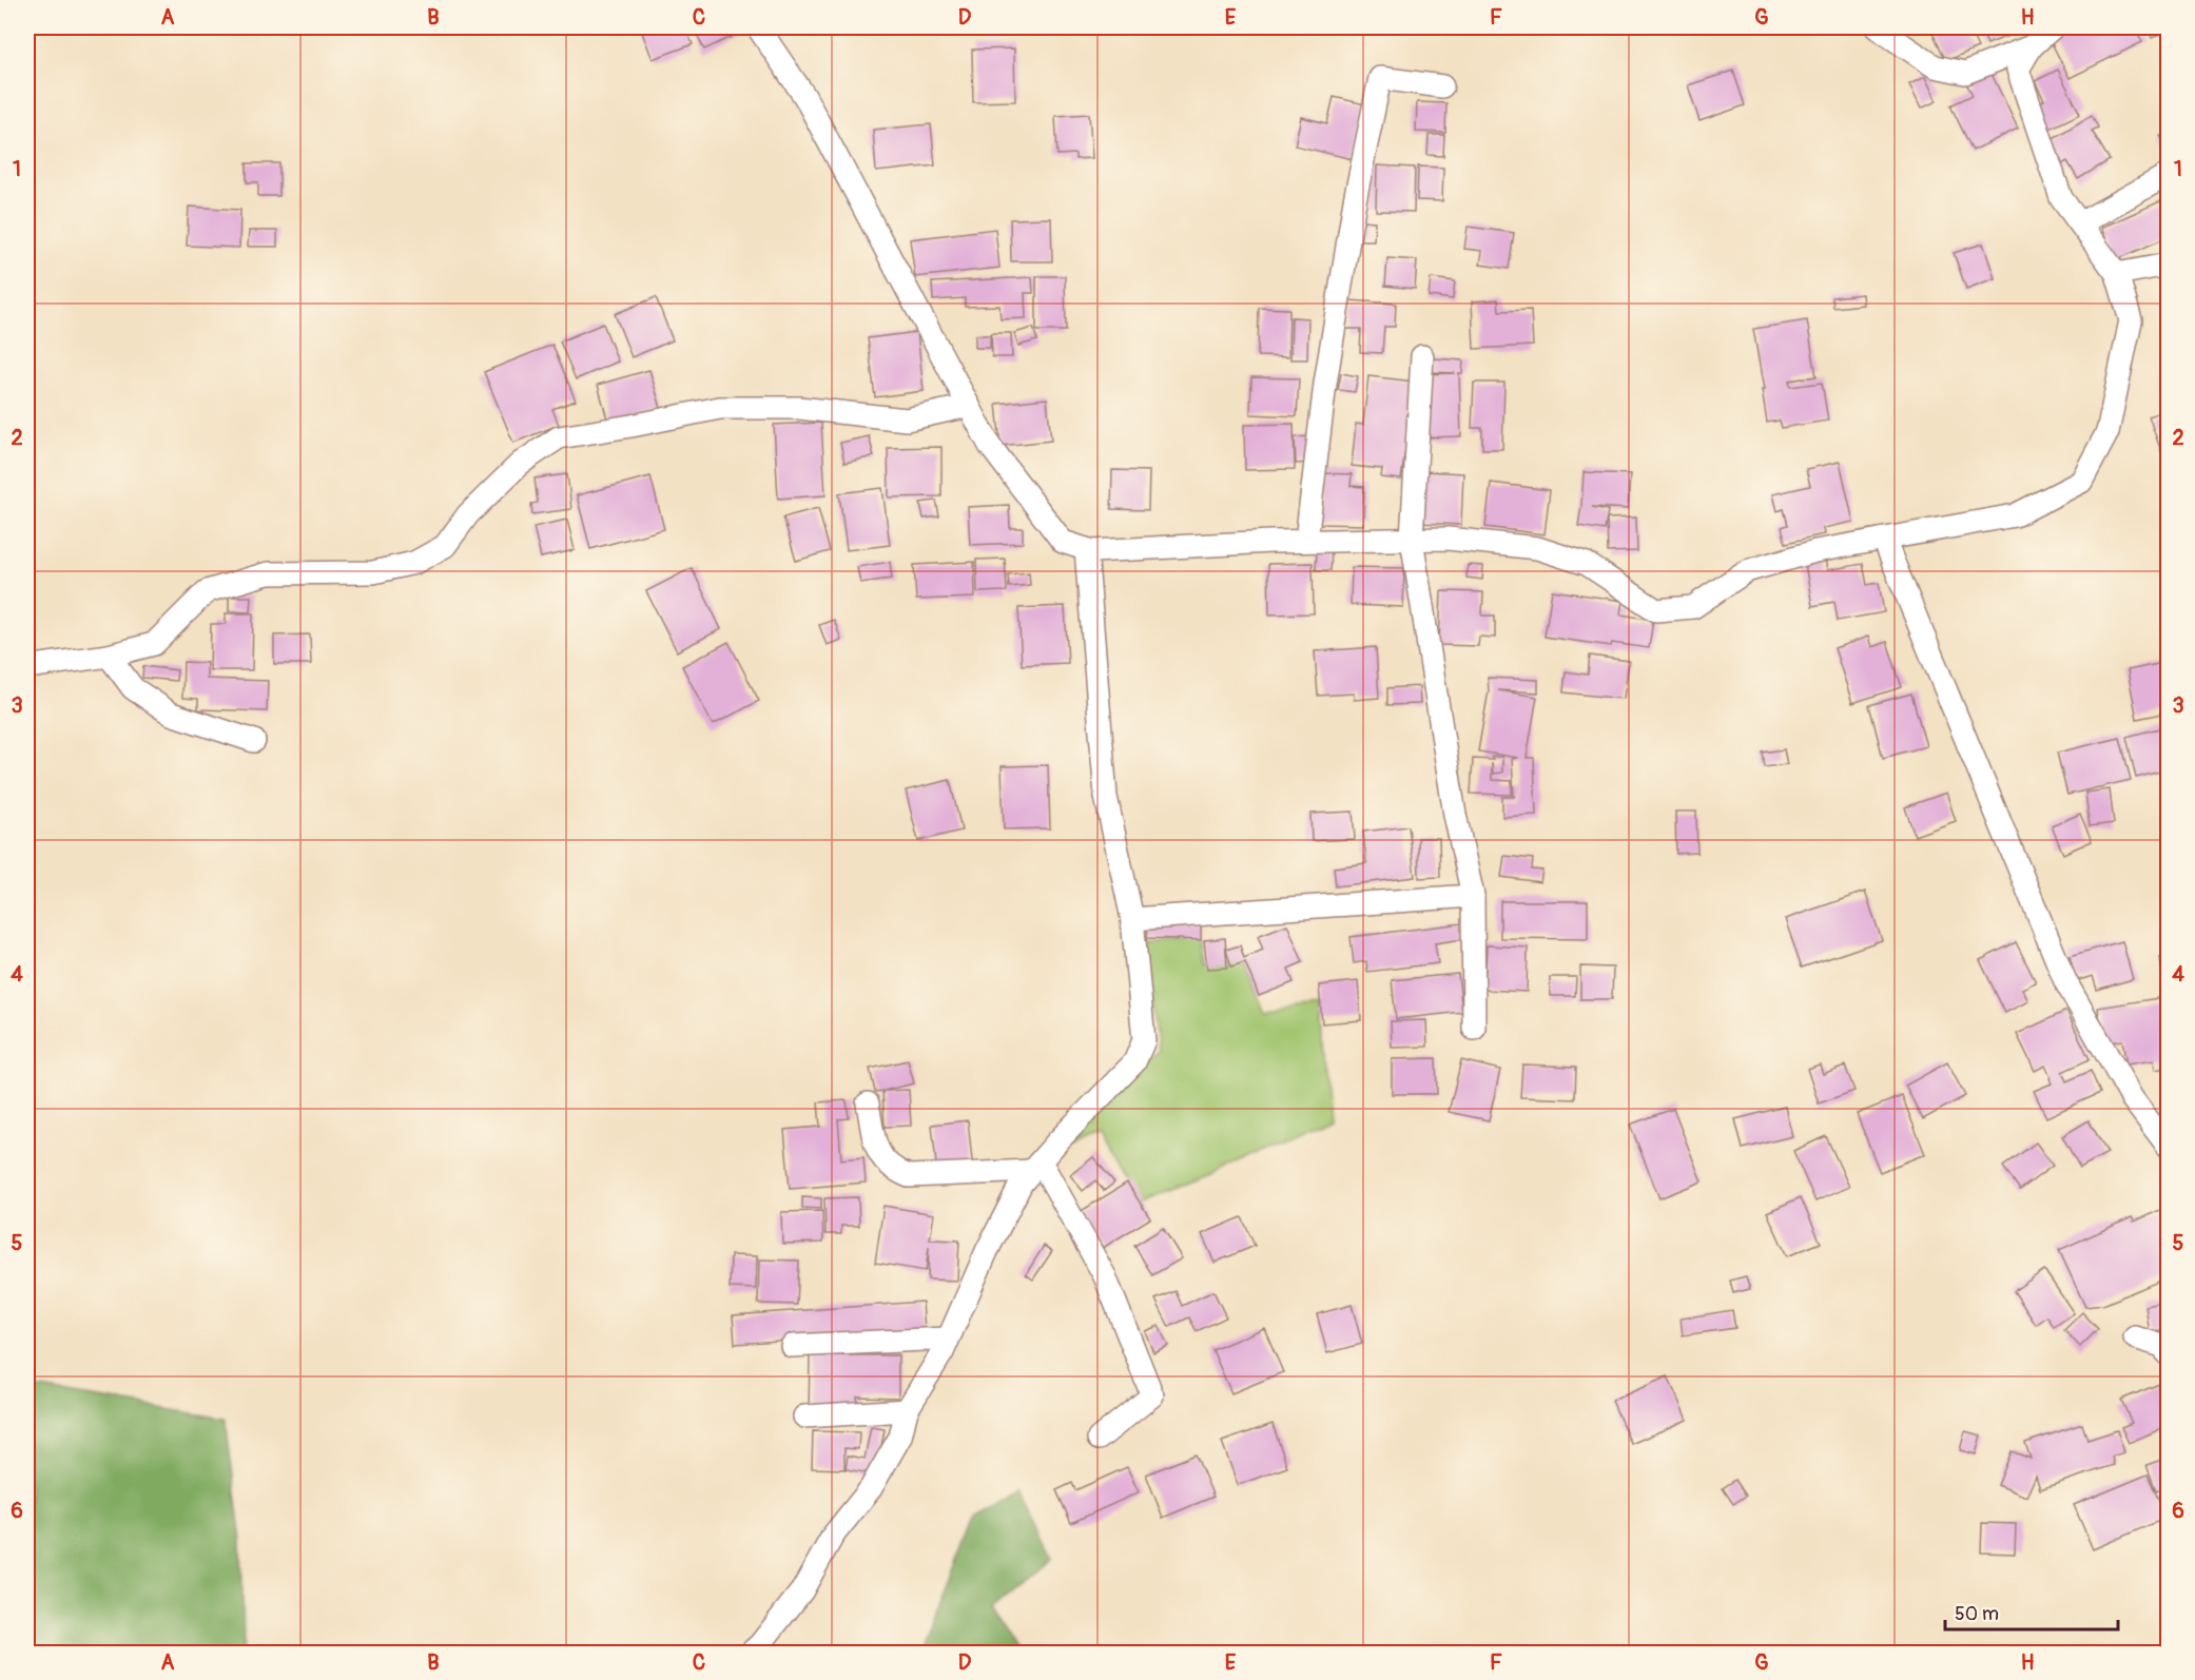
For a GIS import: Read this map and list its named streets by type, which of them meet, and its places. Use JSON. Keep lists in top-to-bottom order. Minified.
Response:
{"scale_bar":"50 m","grid":{"columns":["A","B","C","D","E","F","G","H"],"rows":["1","2","3","4","5","6"]}}
